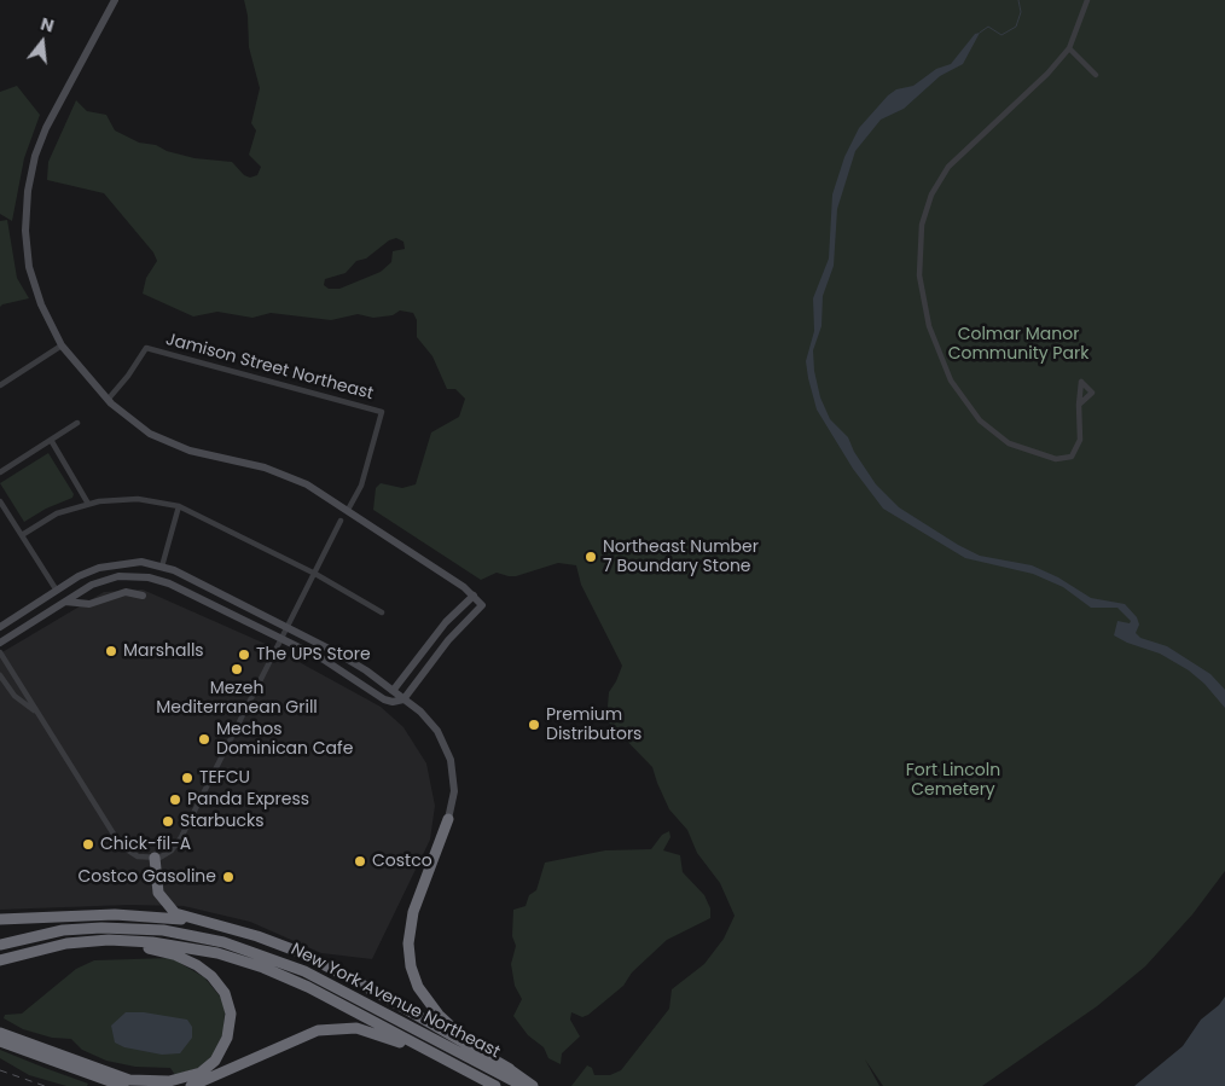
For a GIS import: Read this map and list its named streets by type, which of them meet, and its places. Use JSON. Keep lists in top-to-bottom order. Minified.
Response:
{"streets":{"highway":["New York Avenue Northeast"],"street":["Jamison Street Northeast"]},"parks":["Colmar Manor Community Park","Fort Lincoln Cemetery"],"places":["Northeast Number 7 Boundary Stone","Marshalls","The UPS Store","Mezeh Mediterranean Grill","Premium Distributors","Mechos Dominican Cafe","TEFCU","Panda Express","Starbucks","Chick-fil-A","Costco","Costco Gasoline"],"north":"top"}
